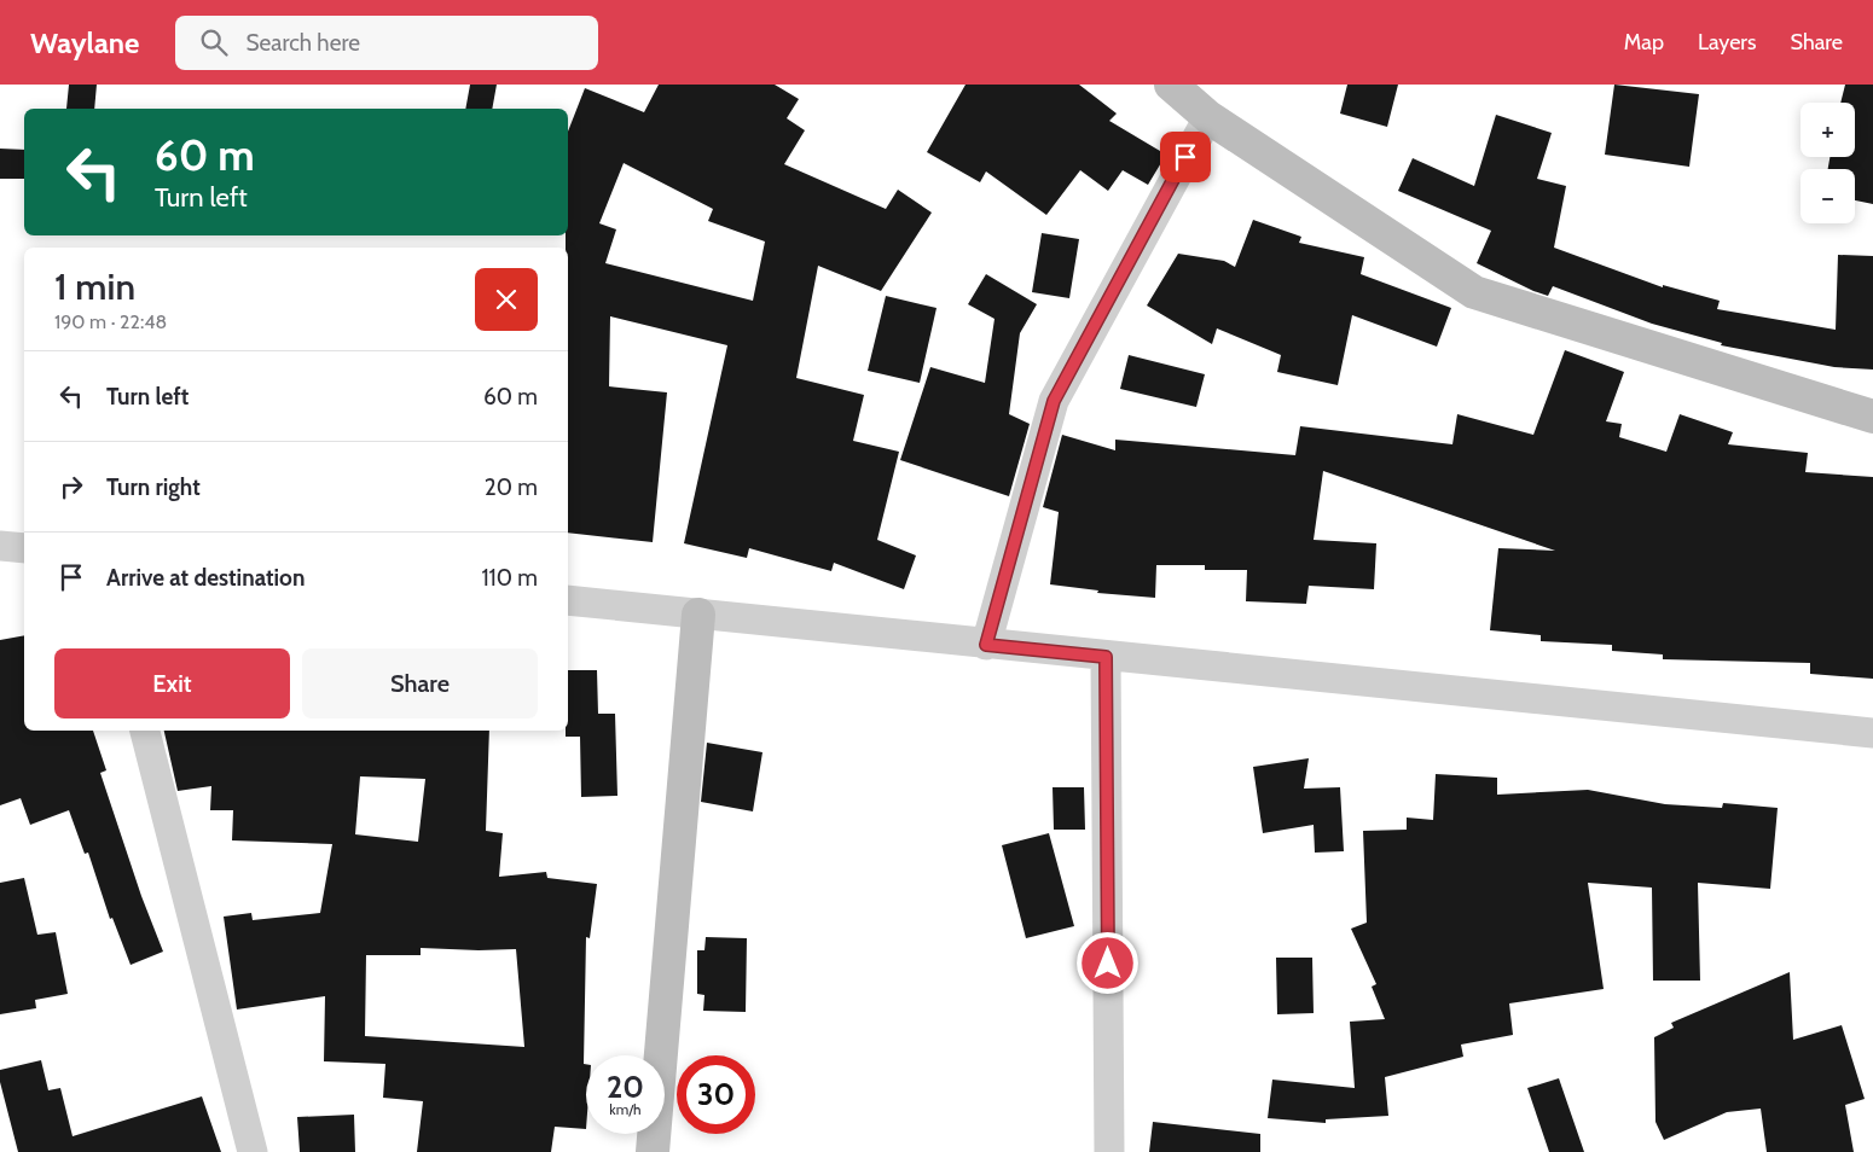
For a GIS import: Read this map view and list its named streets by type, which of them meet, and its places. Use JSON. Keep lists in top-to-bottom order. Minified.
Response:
{"page":{"header":"Waylane","search":"Search here","nav":["Map","Layers","Share"],"map_buttons":["+","−"],"turn":["60 m","Turn left"],"heading":["1 min","190 m · 22:48"],"list":[{"name":"Turn left","value":"60 m"},{"name":"Turn right","value":"20 m"},{"name":"Arrive at destination","value":"110 m"}],"buttons":["Exit","Share"],"speed":"20 km/h","limit":"30"}}
